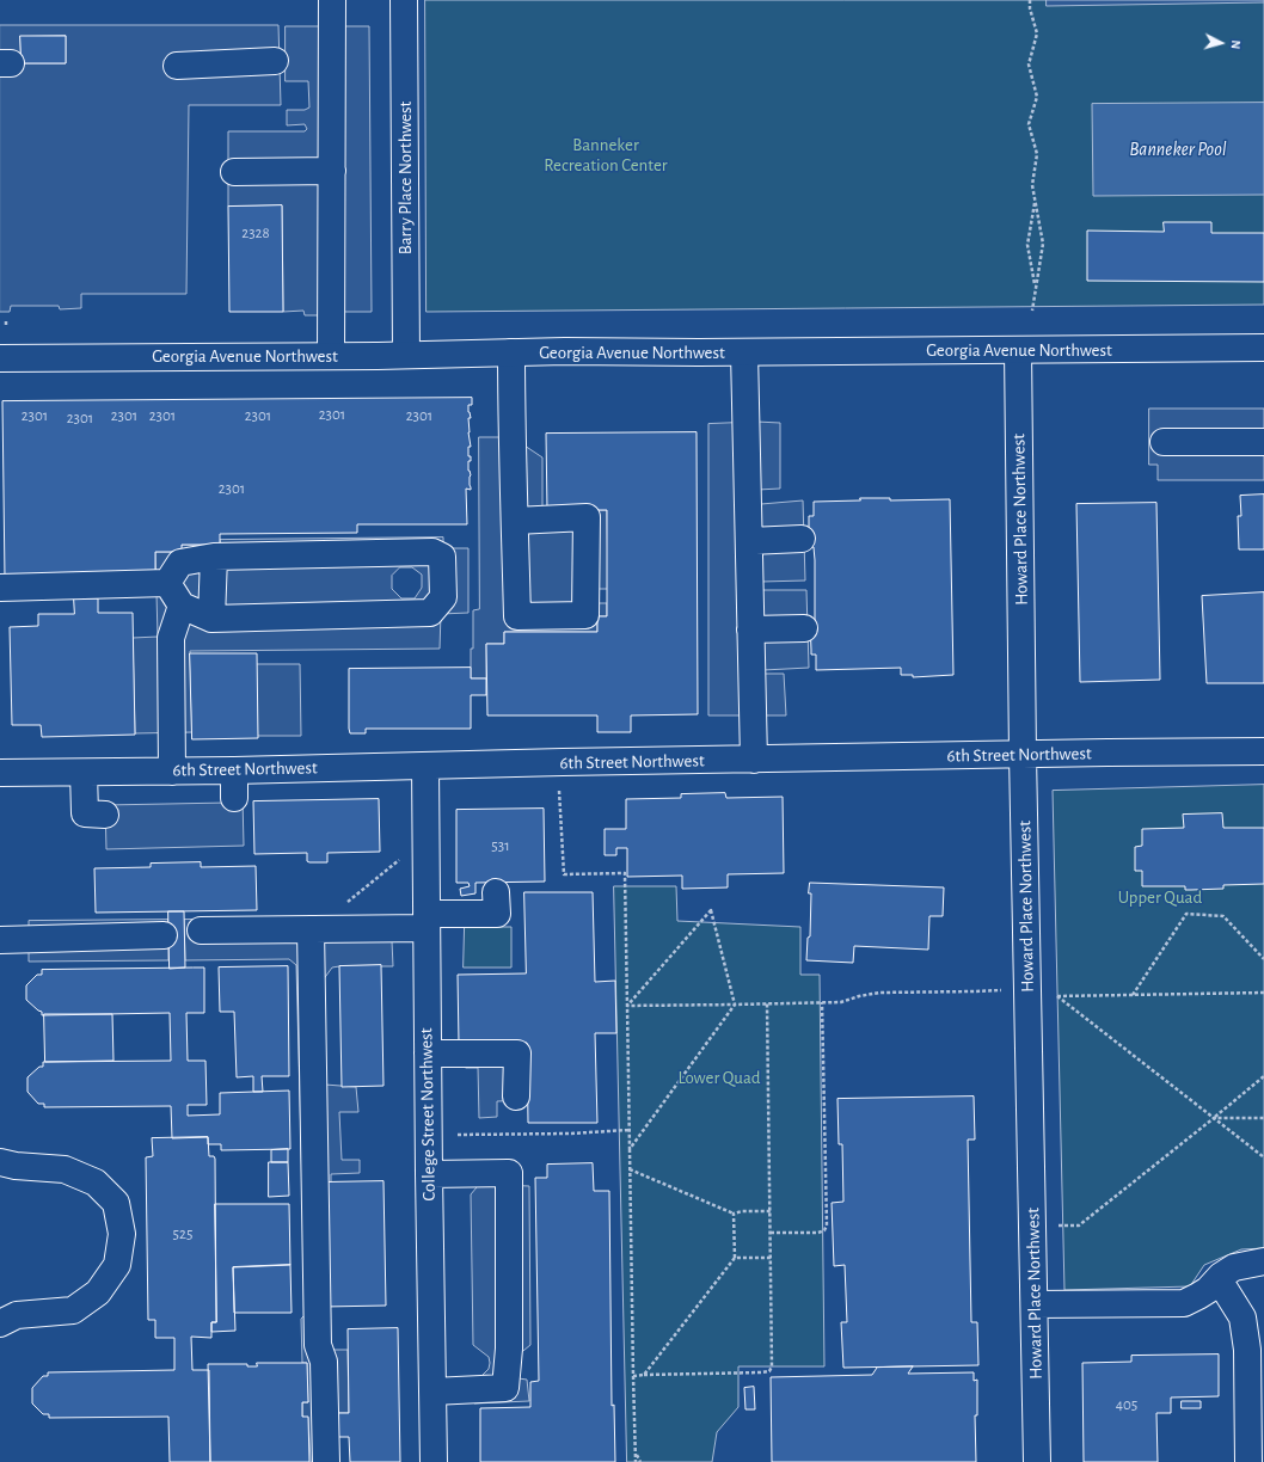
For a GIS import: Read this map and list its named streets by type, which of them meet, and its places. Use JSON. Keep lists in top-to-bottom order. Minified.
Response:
{"streets":{"main road":["Barry Place Northwest","Georgia Avenue Northwest","Howard Place Northwest","6th Street Northwest","College Street Northwest"]},"crossings":[["Barry Place Northwest","Georgia Avenue Northwest"],["Georgia Avenue Northwest","Howard Place Northwest"],["Howard Place Northwest","6th Street Northwest"],["6th Street Northwest","College Street Northwest"]],"water":["Banneker Pool"],"parks":["Banneker Recreation Center","Upper Quad","Lower Quad"],"house_numbers":["2328","2301","2301","2301","2301","2301","2301","2301","2301","531","525","405"],"north":"right"}
